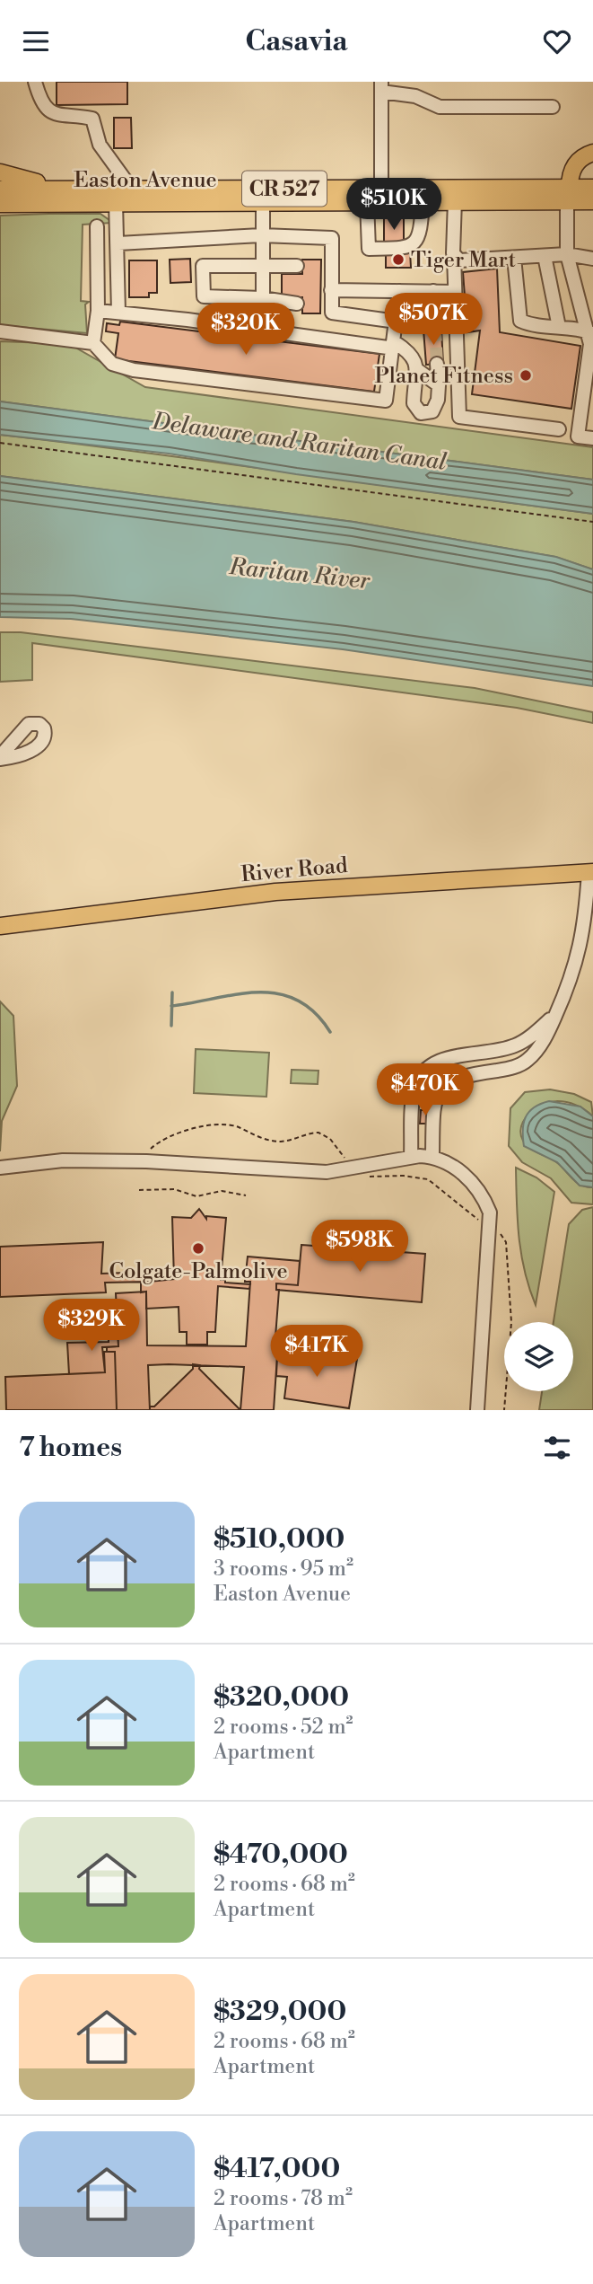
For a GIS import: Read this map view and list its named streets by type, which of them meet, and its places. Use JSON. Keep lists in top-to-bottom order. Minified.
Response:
{"streets":{"main road":["Easton Avenue","CR 527","River Road"]},"water":["Delaware and Raritan Canal","Raritan River"],"places":["Tiger Mart","Planet Fitness","Colgate-Palmolive"],"page":{"header":"Casavia","price":["$510K","$507K","$320K","$470K","$598K","$329K","$417K"],"heading":"7 homes","list":[{"name":"$510,000","note":"3 rooms · 95 m² · Easton Avenue"},{"name":"$320,000","note":"2 rooms · 52 m² · Apartment"},{"name":"$470,000","note":"2 rooms · 68 m² · Apartment"},{"name":"$329,000","note":"2 rooms · 68 m² · Apartment"},{"name":"$417,000","note":"2 rooms · 78 m² · Apartment"}]}}
